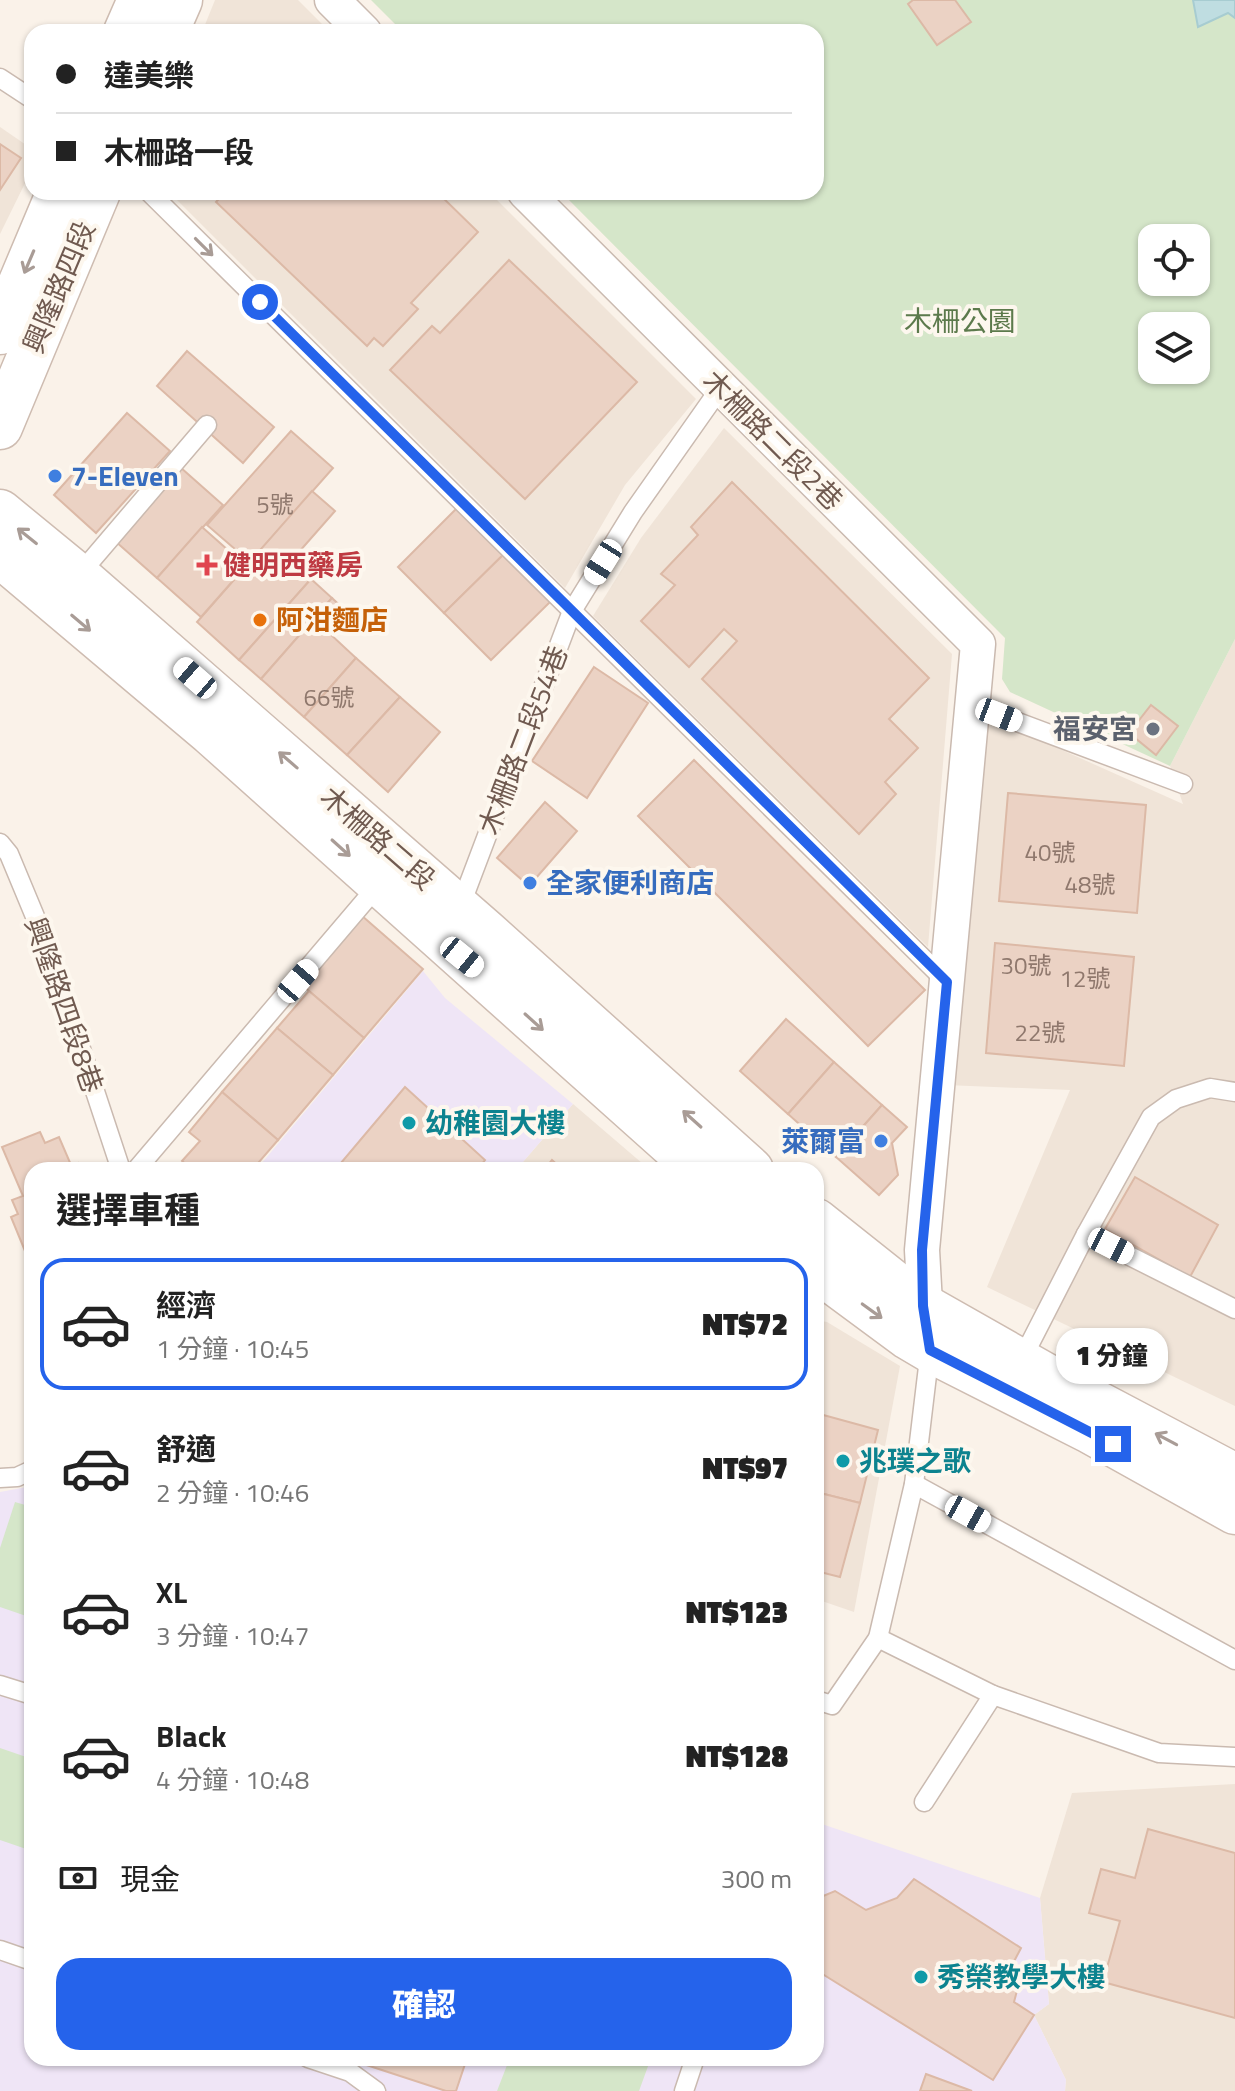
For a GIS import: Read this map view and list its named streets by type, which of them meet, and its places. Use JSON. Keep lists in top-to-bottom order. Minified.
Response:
{"streets":{"main road":["興隆路四段","木柵路二段"],"street":["木柵路二段2巷"],"lane":["木柵路二段54巷","興隆路四段8巷"]},"crossings":[["木柵路二段2巷","木柵路二段54巷"],["木柵路二段54巷","木柵路二段"]],"parks":["木柵公園"],"places":{"other":["7-Eleven","阿泔麵店","福安宮","全家便利商店","幼稚園大樓","萊爾富","兆璞之歌","秀榮教學大樓"],"health":["健明西藥房"]},"house_numbers":["5號","66號","40號","48號","30號","12號","22號"],"page":{"banner":["達美樂","木柵路一段"],"heading":"選擇車種","list":[{"name":"經濟","note":"1 分鐘 · 10:45","value":"NT$72"},{"name":"舒適","note":"2 分鐘 · 10:46","value":"NT$97"},{"name":"XL","note":"3 分鐘 · 10:47","value":"NT$123"},{"name":"Black","note":"4 分鐘 · 10:48","value":"NT$128"}],"bubble":"1 分鐘","pay":["現金","300 m"],"buttons":"確認"}}
